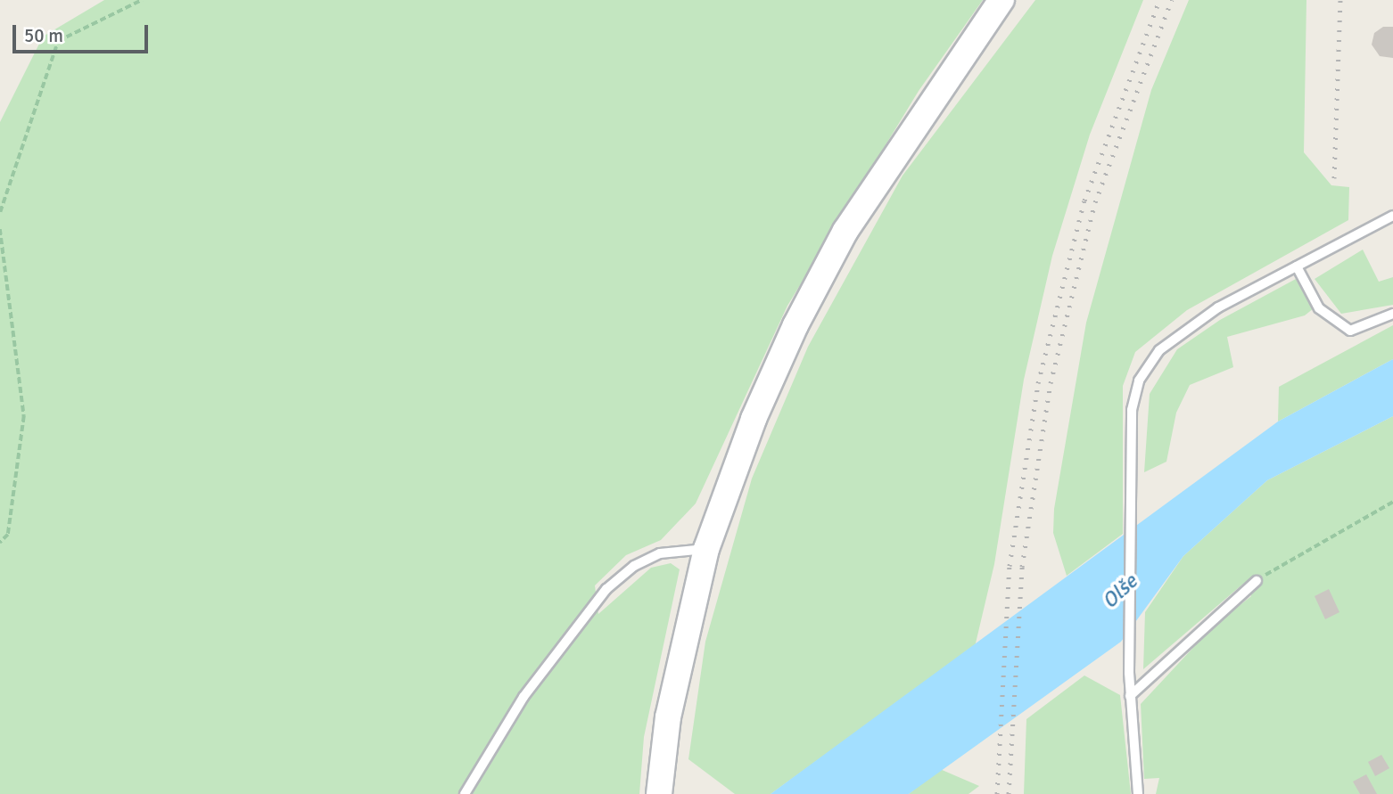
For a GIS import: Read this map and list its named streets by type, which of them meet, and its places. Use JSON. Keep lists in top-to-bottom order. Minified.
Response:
{"water":["Olše"],"scale_bar":"50 m"}
